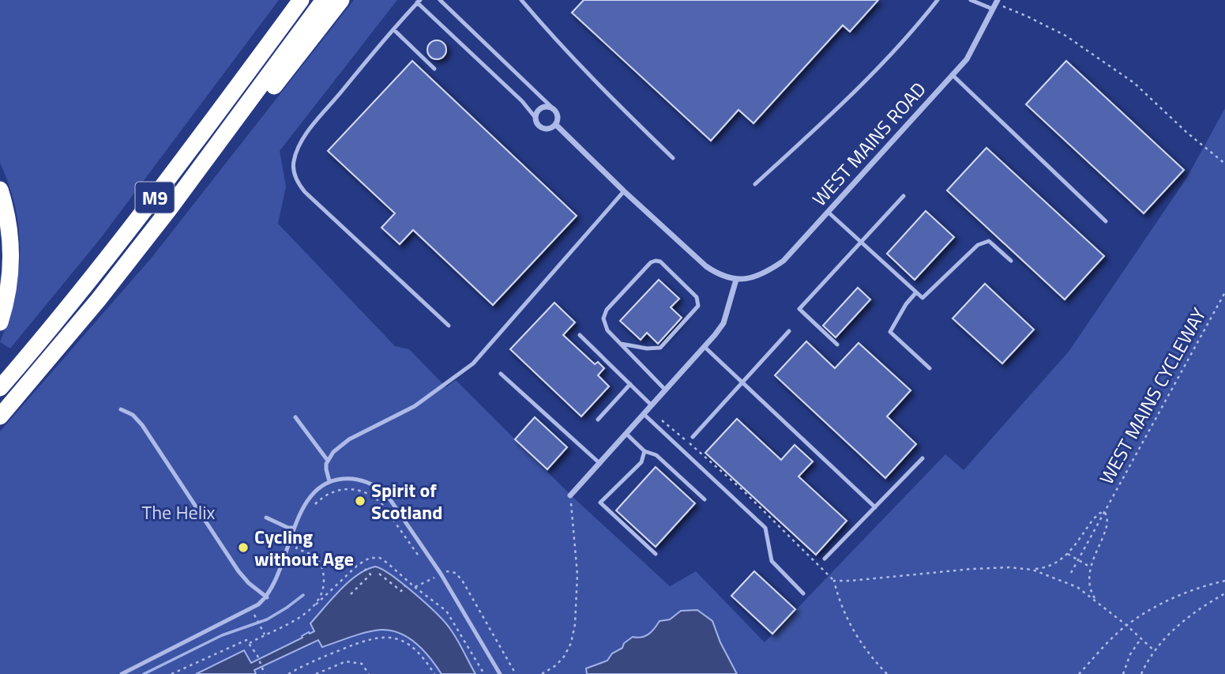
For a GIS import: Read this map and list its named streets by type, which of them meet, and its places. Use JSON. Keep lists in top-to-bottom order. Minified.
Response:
{"streets":{"highway":["M9"],"street":["WEST MAINS ROAD"],"path":["WEST MAINS CYCLEWAY"]},"parks":["The Helix"],"places":["Spirit of Scotland","Cycling without Age"]}
